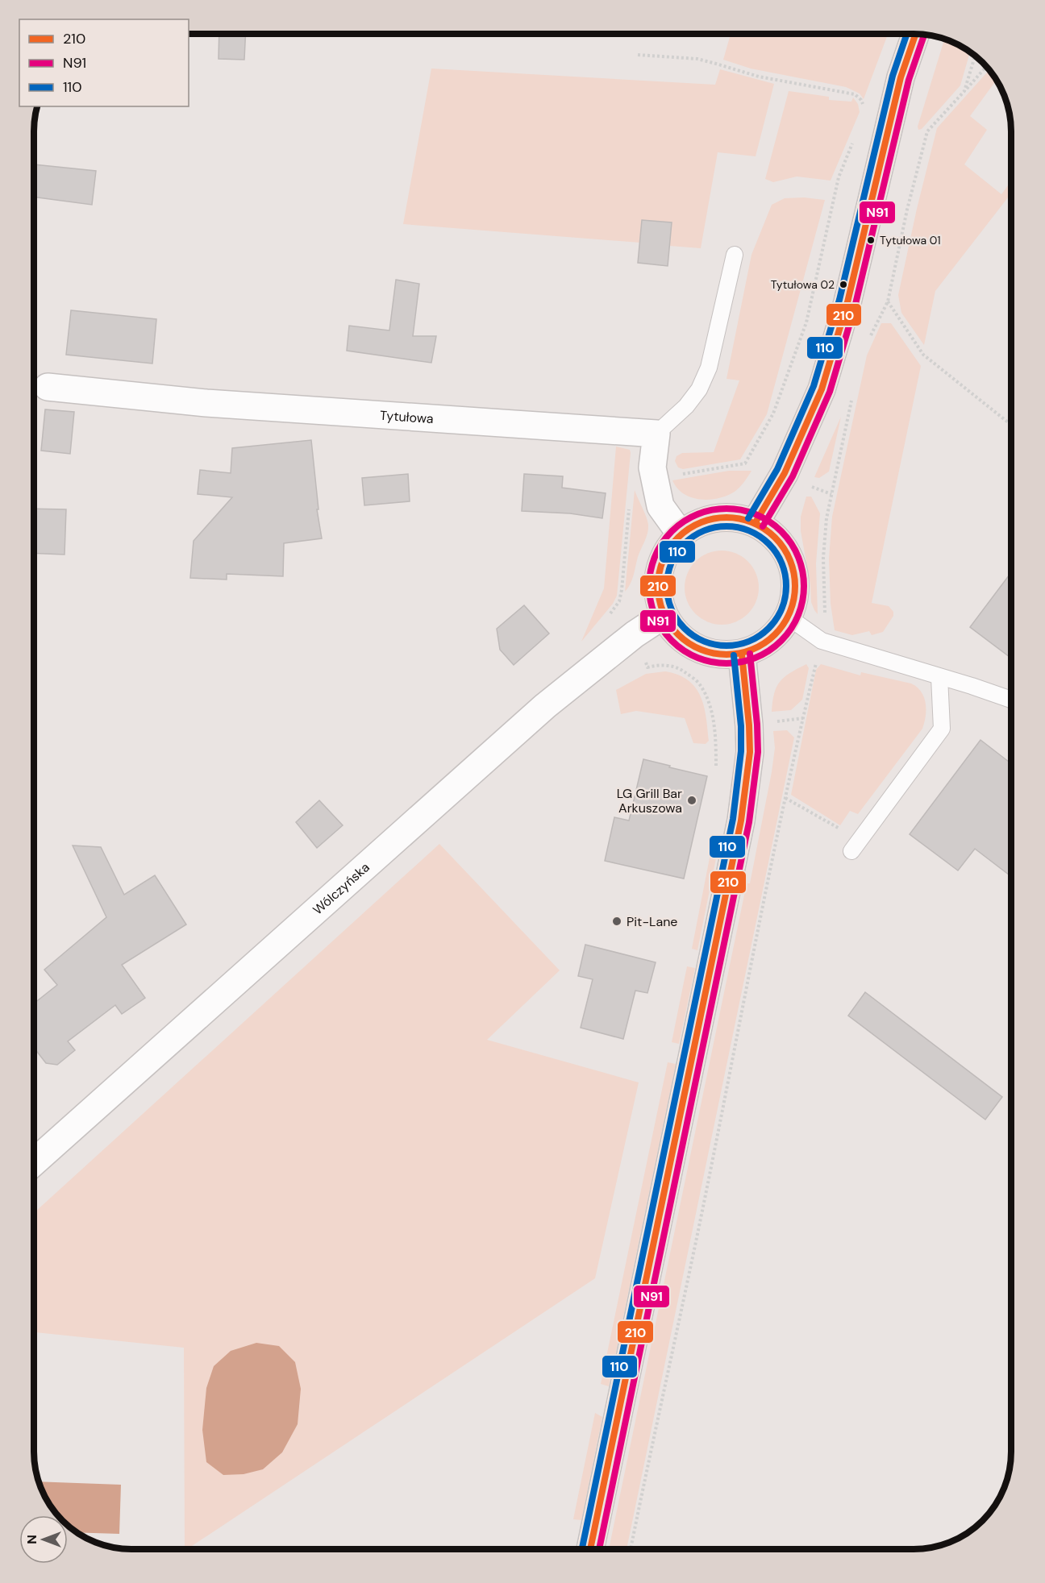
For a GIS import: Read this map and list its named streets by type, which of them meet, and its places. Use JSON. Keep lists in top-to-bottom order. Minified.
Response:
{"streets":{"main road":["Tytułowa","Wólczyńska"]},"places":["Tytułowa 01","Tytułowa 02","LG Grill Bar Arkuszowa","Pit-Lane"],"lines":["transit line 210","transit line 110","transit line N91"],"legend":["210","N91","110"],"north":"left"}
